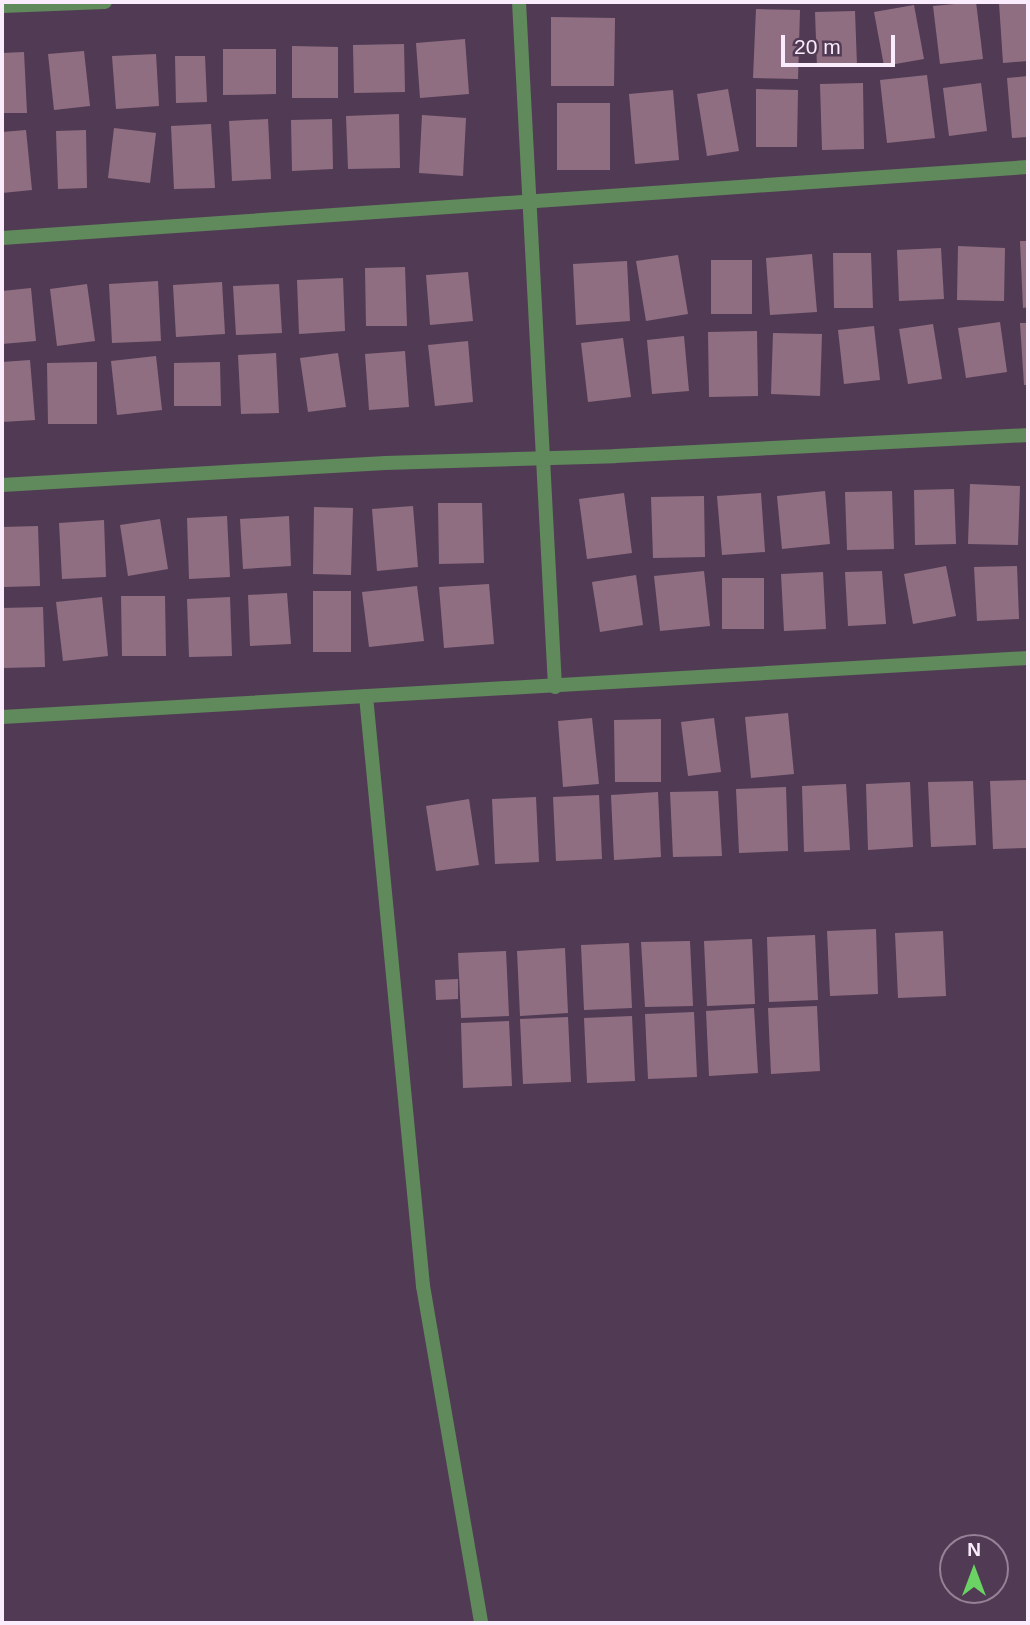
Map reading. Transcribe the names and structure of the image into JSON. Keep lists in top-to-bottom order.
{
  "scale_bar": "20 m",
  "north": "top"
}
